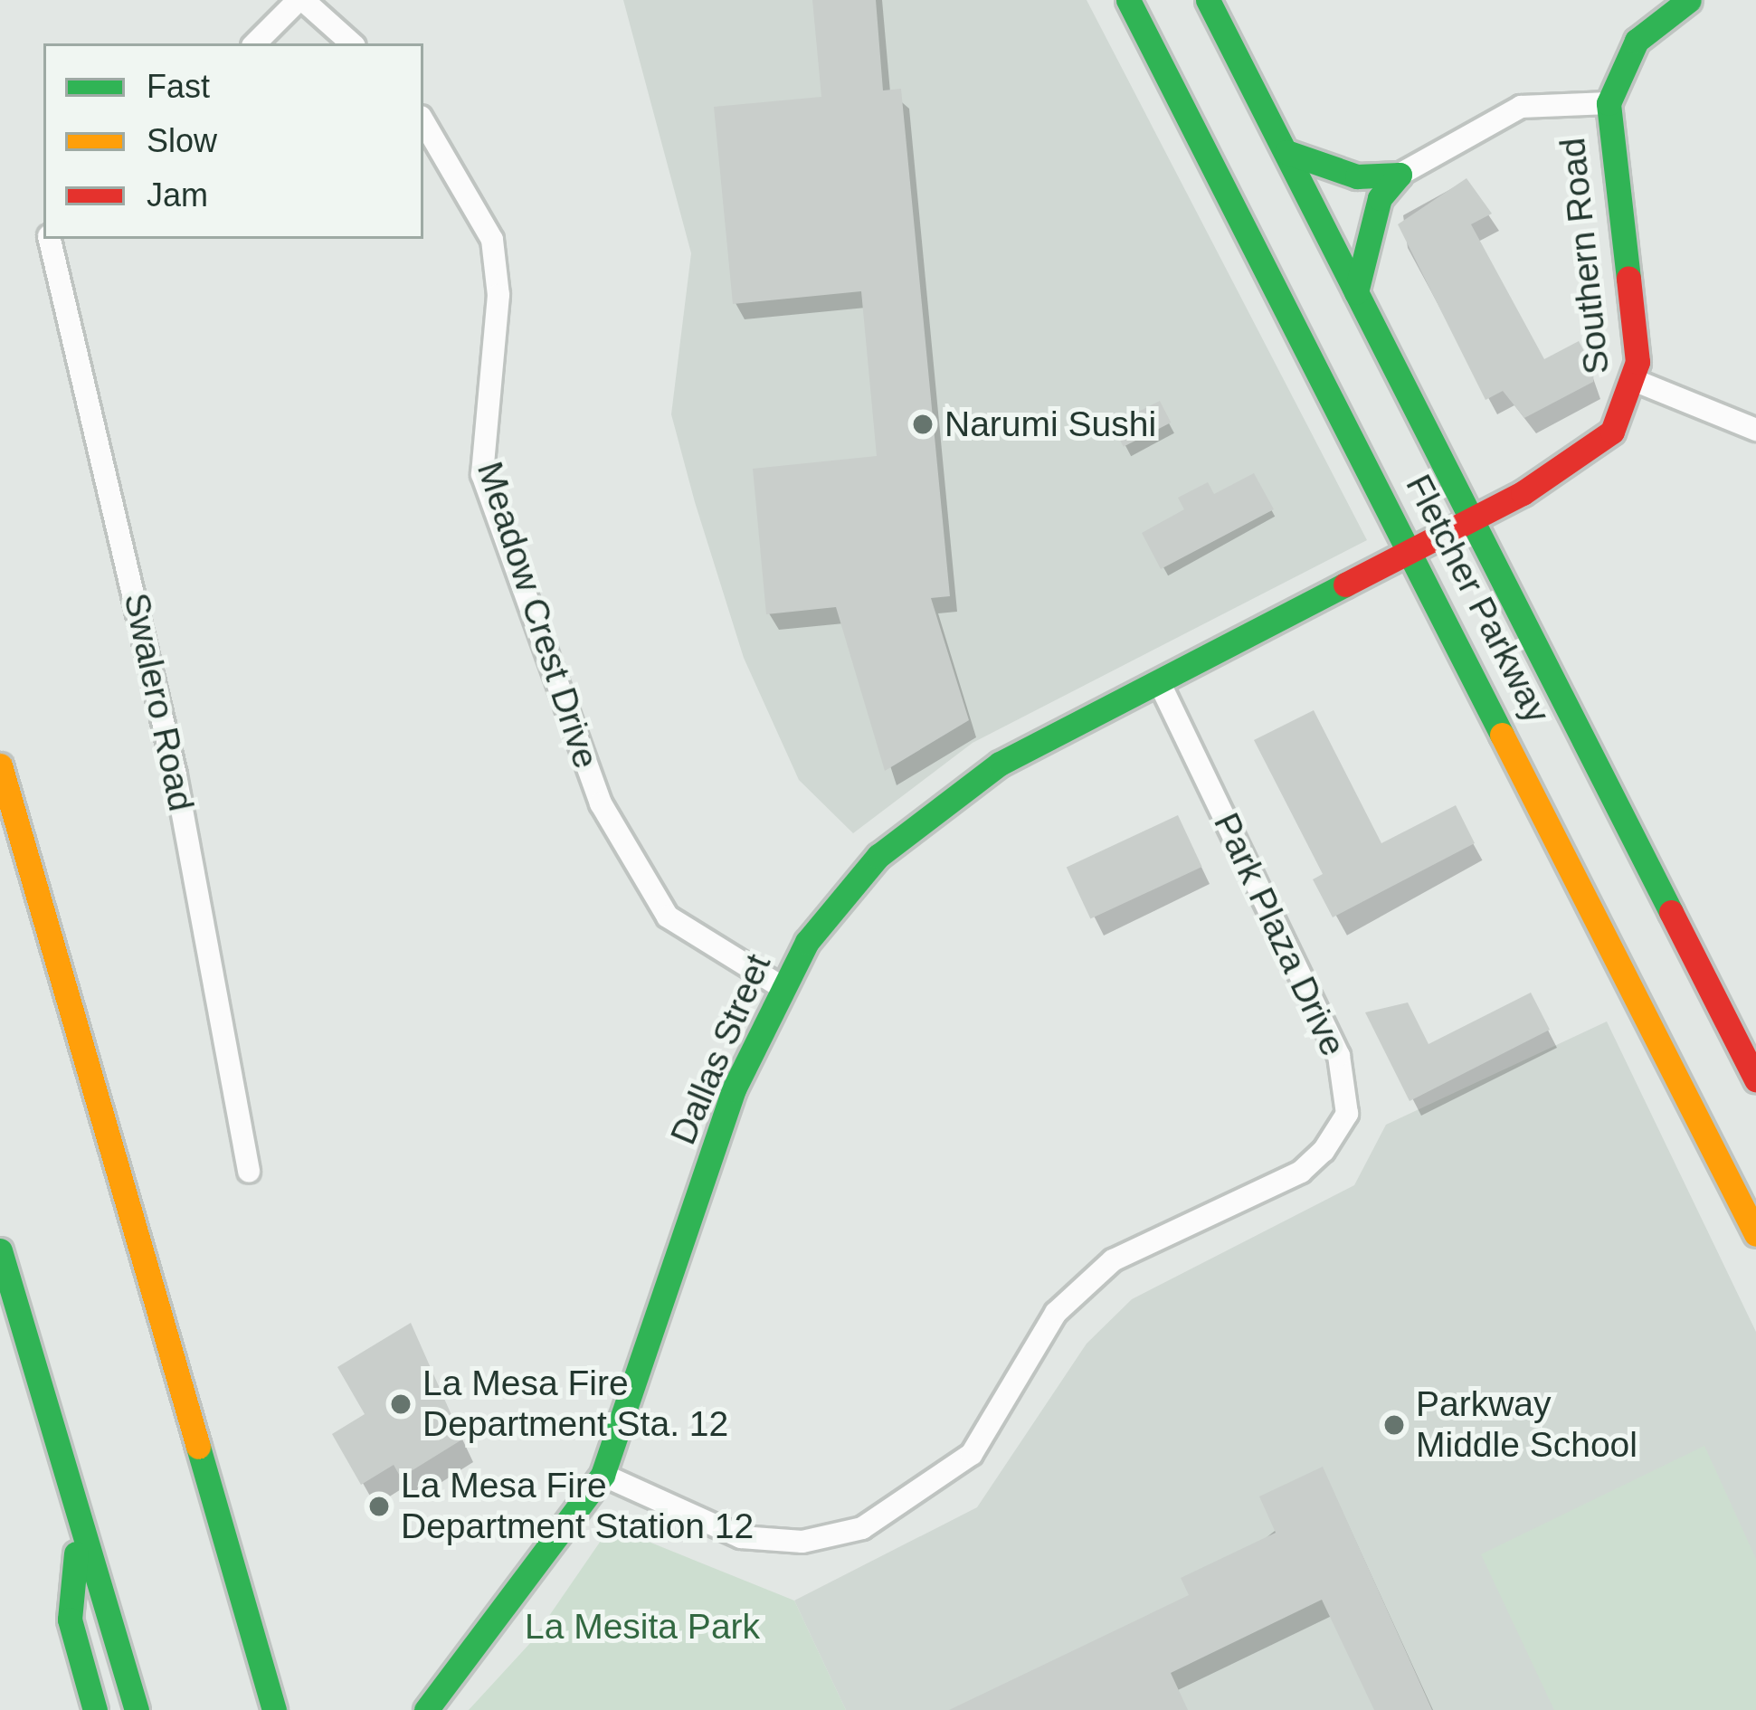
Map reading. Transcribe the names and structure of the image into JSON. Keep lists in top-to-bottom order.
{
  "streets": {
    "main road": ["Southern Road", "Fletcher Parkway", "Dallas Street"],
    "street": ["Meadow Crest Drive", "Swalero Road", "Park Plaza Drive"]
  },
  "crossings": [
    ["Southern Road", "Fletcher Parkway"],
    ["Southern Road", "Dallas Street"],
    ["Fletcher Parkway", "Dallas Street"],
    ["Meadow Crest Drive", "Dallas Street"],
    ["Park Plaza Drive", "Dallas Street"]
  ],
  "parks": ["La Mesita Park"],
  "places": [
    "Narumi Sushi",
    "La Mesa Fire Department Sta. 12",
    "Parkway Middle School",
    "La Mesa Fire Department Station 12"
  ],
  "legend": ["Fast", "Slow", "Jam"]
}
